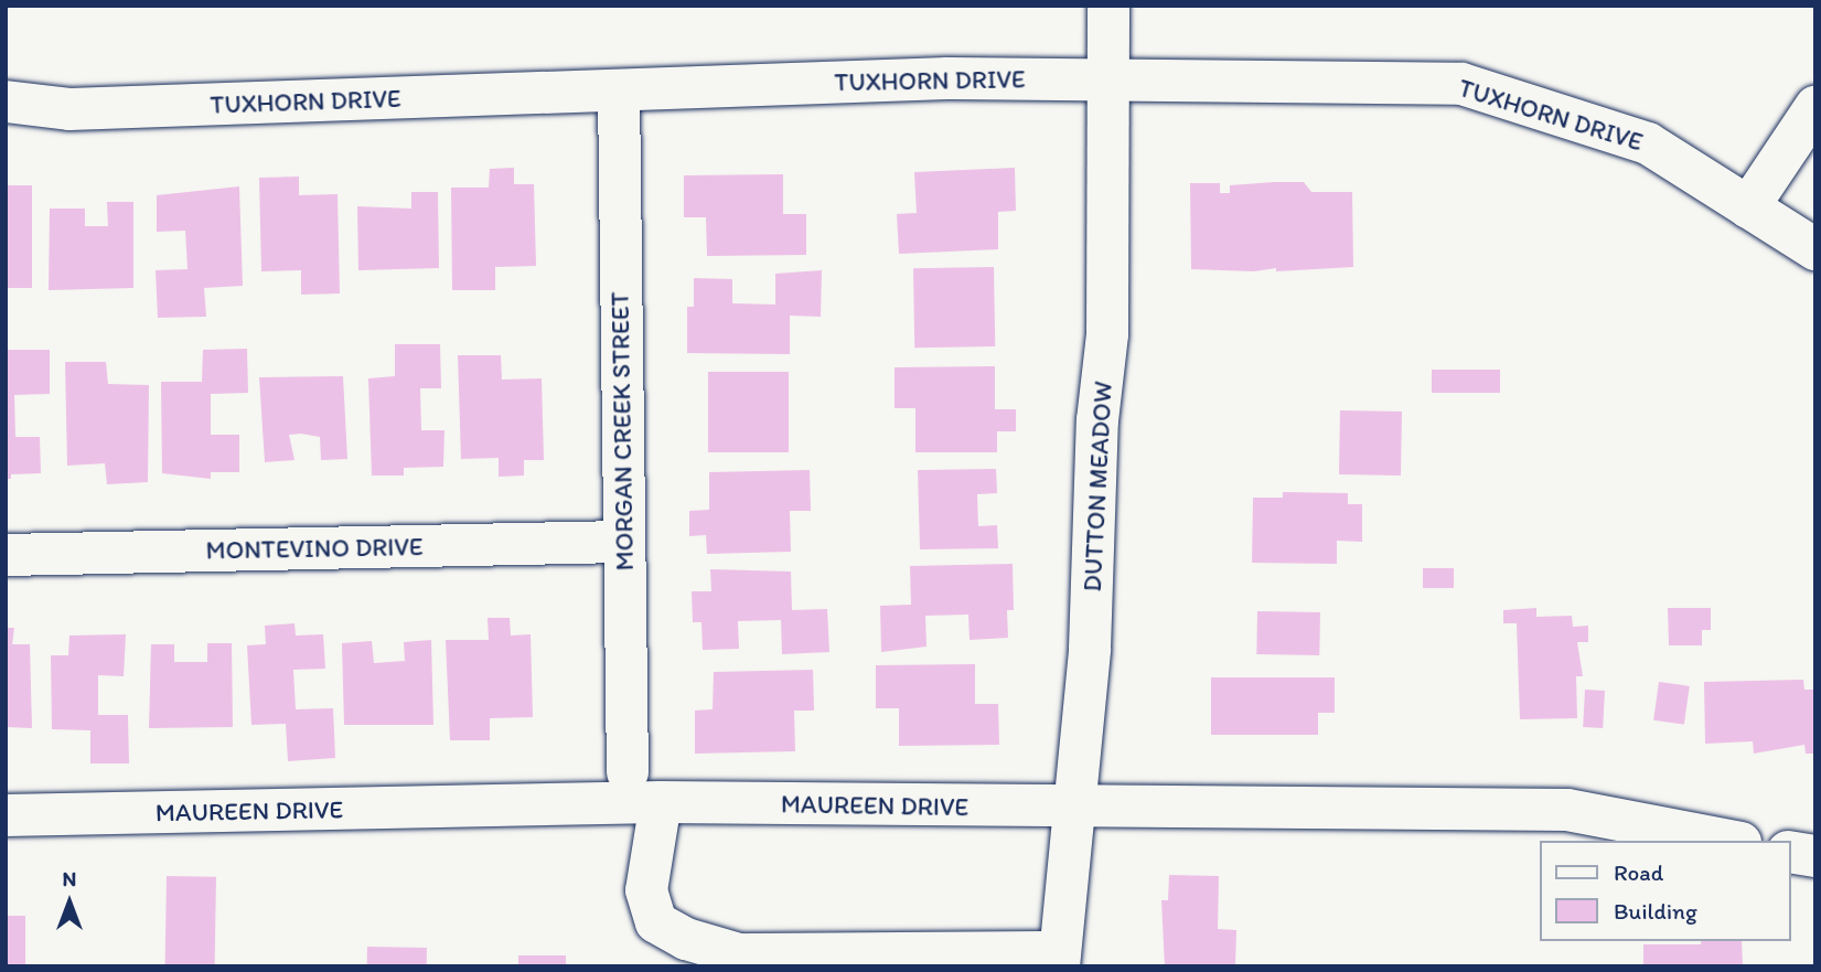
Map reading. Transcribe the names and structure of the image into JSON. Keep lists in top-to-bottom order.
{
  "streets": {
    "street": [
      "TUXHORN DRIVE",
      "MORGAN CREEK STREET",
      "DUTTON MEADOW",
      "MONTEVINO DRIVE",
      "MAUREEN DRIVE"
    ]
  },
  "crossings": [
    ["TUXHORN DRIVE", "MORGAN CREEK STREET"],
    ["TUXHORN DRIVE", "DUTTON MEADOW"],
    ["MORGAN CREEK STREET", "MONTEVINO DRIVE"],
    ["DUTTON MEADOW", "MAUREEN DRIVE"]
  ],
  "legend": ["Road", "Building"],
  "north": "top"
}
